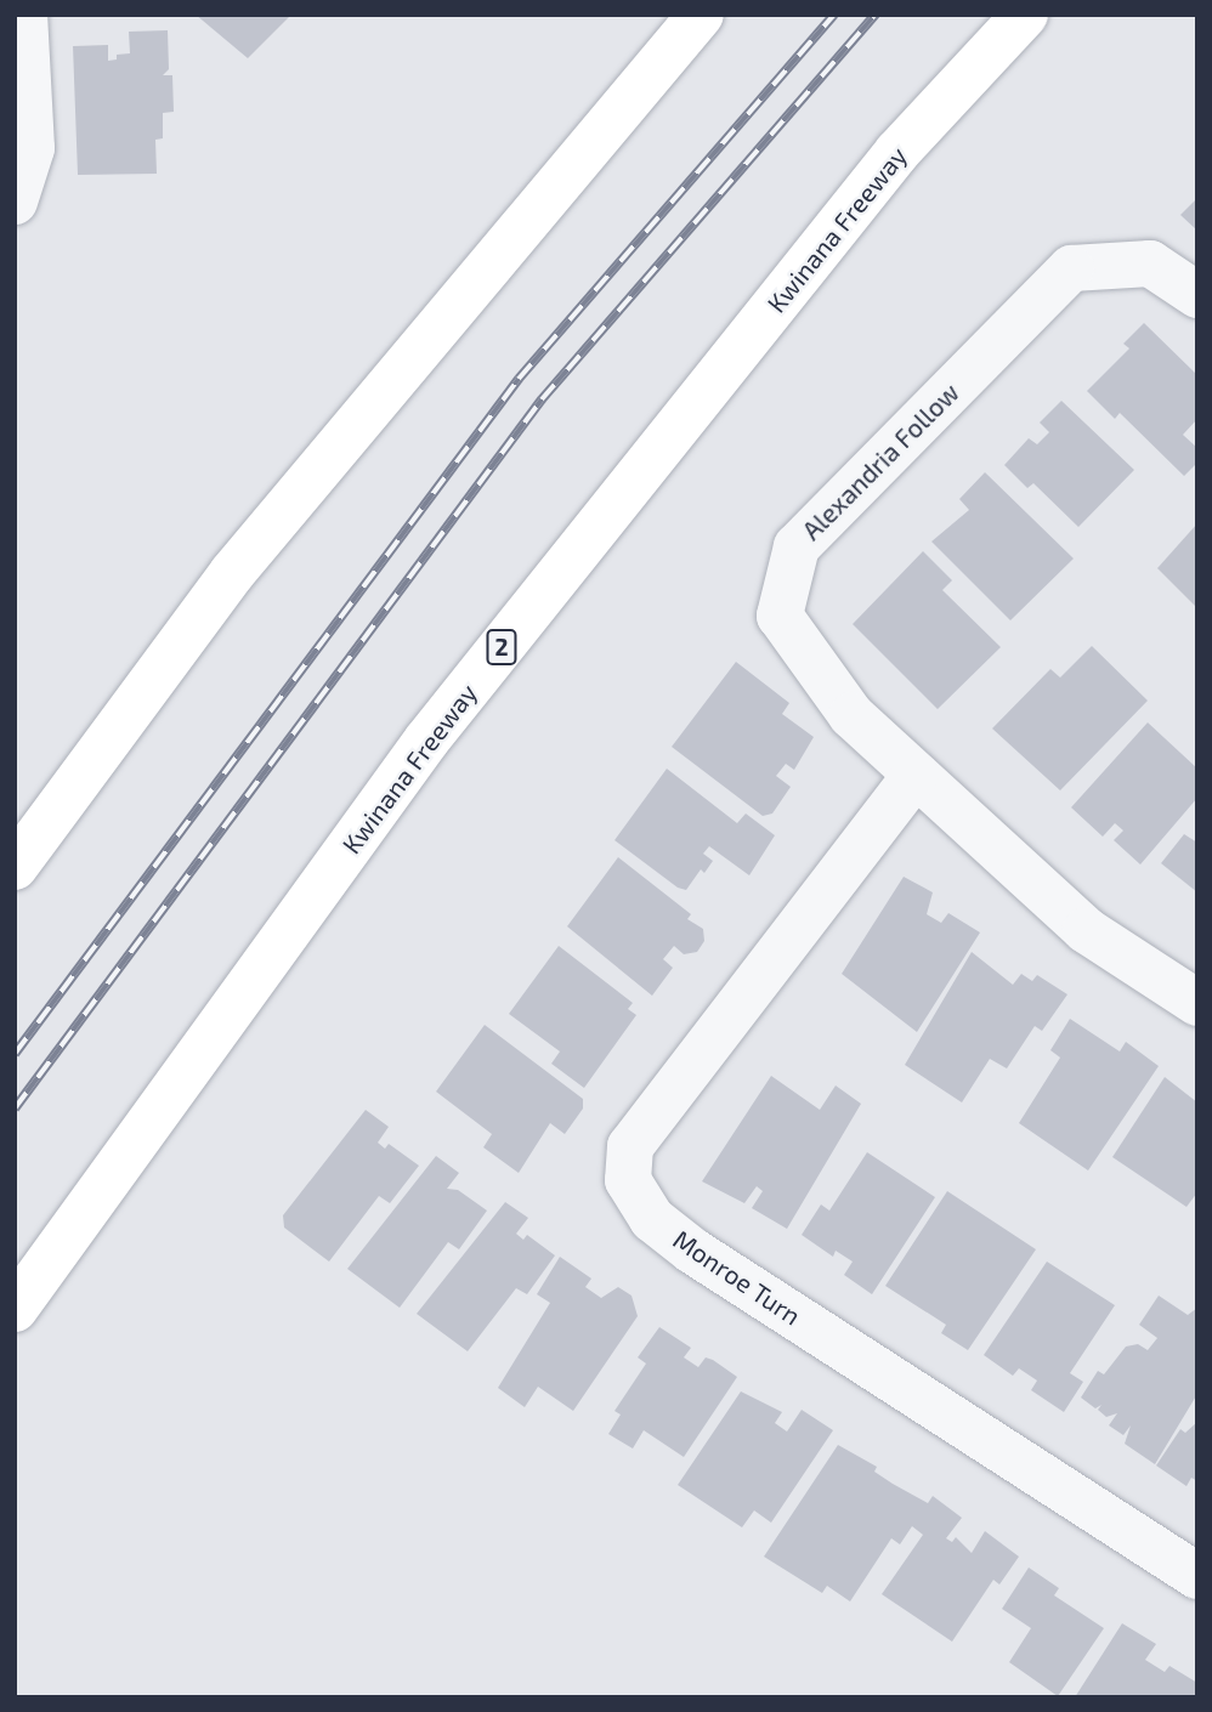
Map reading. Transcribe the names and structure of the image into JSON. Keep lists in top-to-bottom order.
{
  "streets": {
    "highway": ["Kwinana Freeway", "2"],
    "street": ["Alexandria Follow", "Monroe Turn"]
  },
  "crossings": [
    ["Alexandria Follow", "Monroe Turn"]
  ]
}
